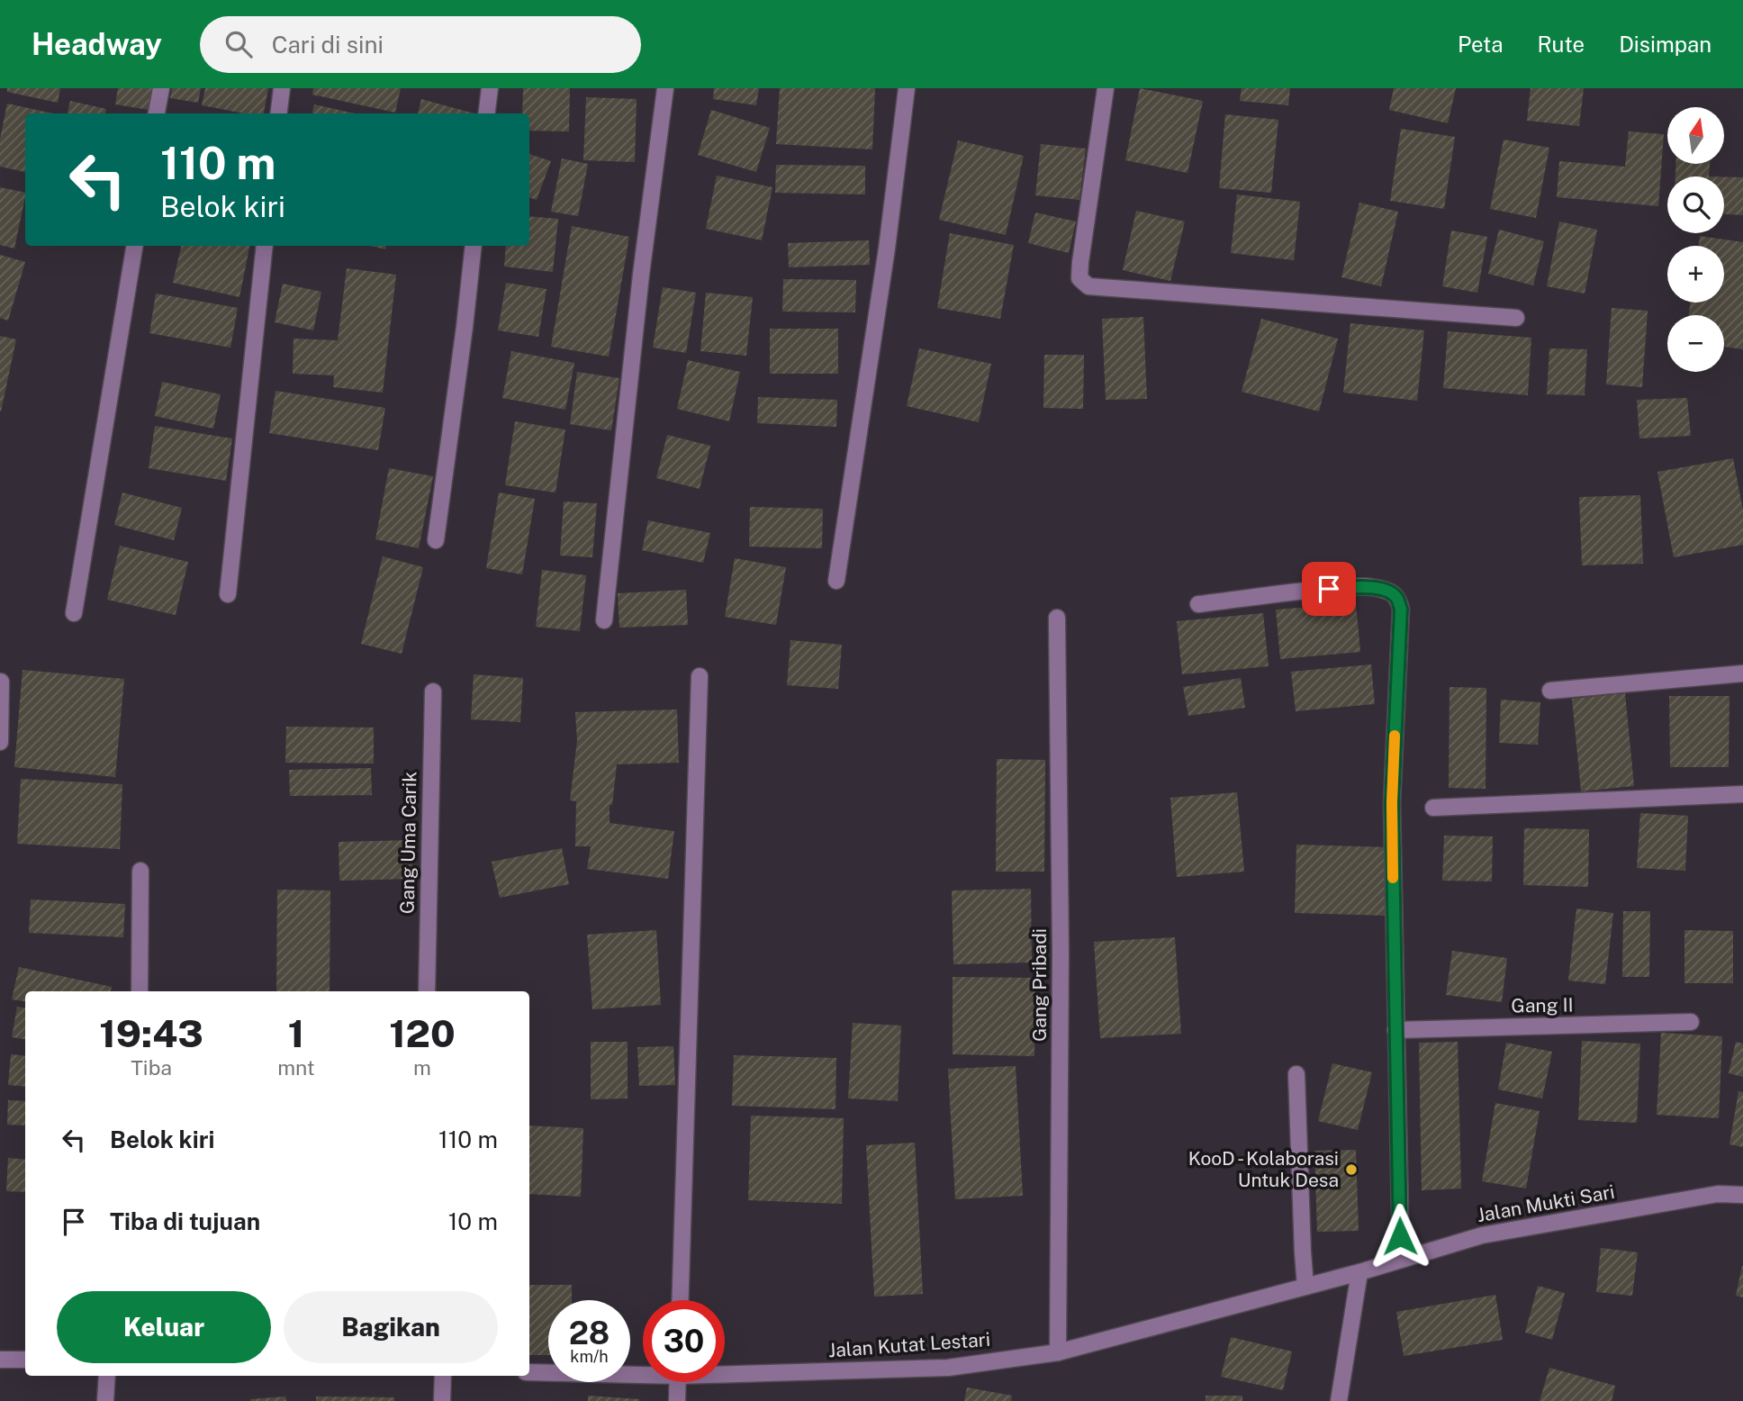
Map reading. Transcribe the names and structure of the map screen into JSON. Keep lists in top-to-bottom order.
{
  "streets": {
    "street": [
      "Gang Uma Carik",
      "Gang Pribadi",
      "Gang II",
      "Jalan Mukti Sari",
      "Jalan Kutat Lestari"
    ]
  },
  "crossings": [
    ["Gang Pribadi", "Jalan Kutat Lestari"],
    ["Jalan Mukti Sari", "Jalan Kutat Lestari"]
  ],
  "places": ["KooD - Kolaborasi Untuk Desa"],
  "north": "top",
  "page": {
    "header": "Headway",
    "search": "Cari di sini",
    "nav": ["Peta", "Rute", "Disimpan"],
    "map_buttons": ["+", "−"],
    "turn": ["110 m", "Belok kiri"],
    "eta": [
      "19:43",
      "Tiba",
      "1",
      "mnt",
      "120",
      "m"
    ],
    "list": [
      {
        "name": "Belok kiri",
        "value": "110 m"
      },
      {
        "name": "Tiba di tujuan",
        "value": "10 m"
      }
    ],
    "buttons": ["Keluar", "Bagikan"],
    "speed": "28 km/h",
    "limit": "30"
  }
}
